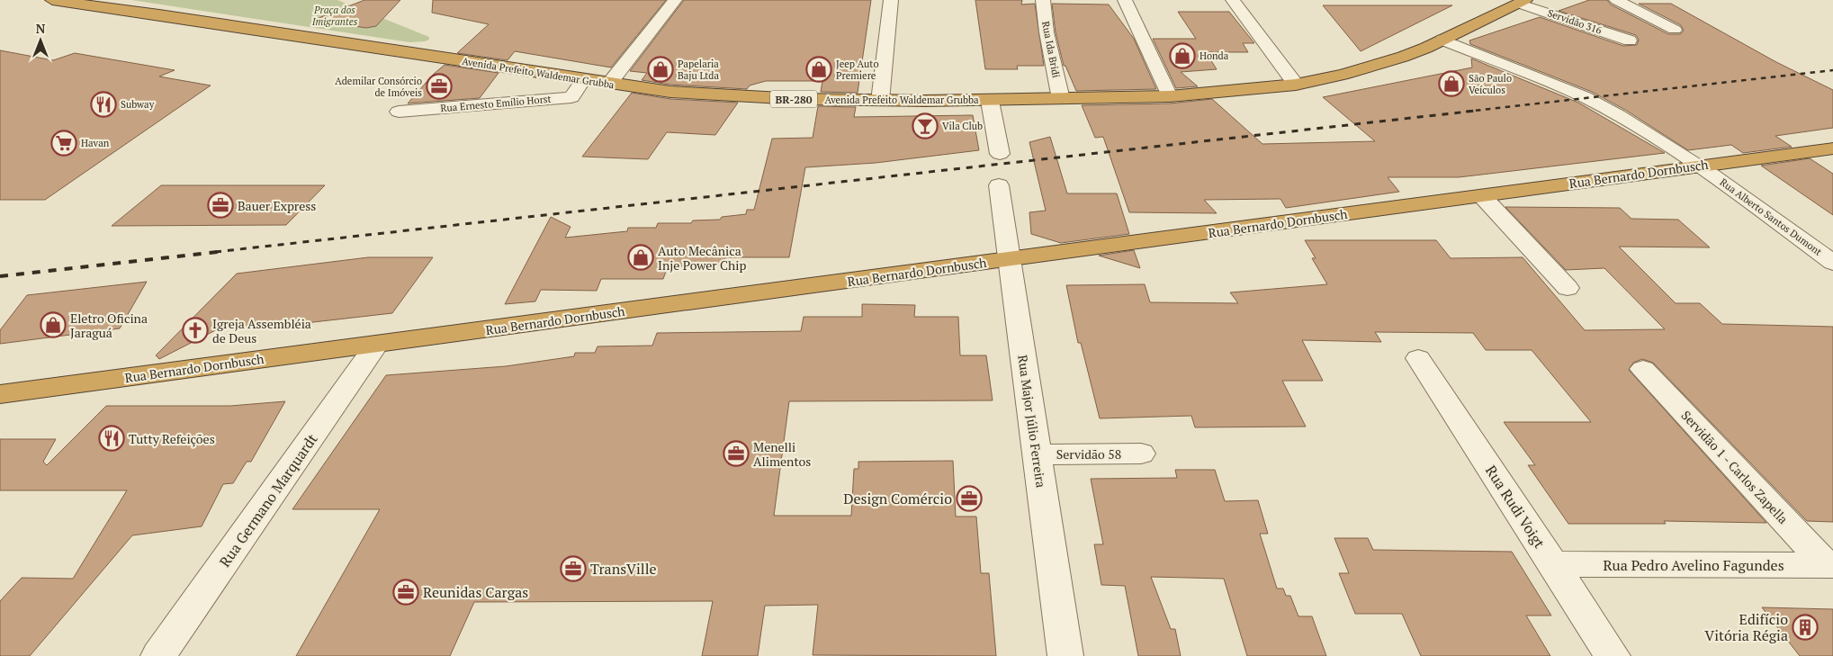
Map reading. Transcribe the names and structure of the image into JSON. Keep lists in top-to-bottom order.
{
  "streets": {
    "highway": ["Avenida Prefeito Waldemar Grubba", "BR-280", "Rua Bernardo Dornbusch"],
    "street": [
      "Servidão 316",
      "Rua Ida Bridi",
      "Rua Ernesto Emílio Horst",
      "Rua Alberto Santos Dumont",
      "Rua Major Júlio Ferreira",
      "Servidão 58",
      "Servidão 1 - Carlos Zapella",
      "Rua Germano Marquardt",
      "Rua Rudi Voigt",
      "Rua Pedro Avelino Fagundes"
    ]
  },
  "crossings": [
    ["Servidão 316", "Avenida Prefeito Waldemar Grubba"],
    ["Rua Ida Bridi", "Avenida Prefeito Waldemar Grubba"],
    ["Avenida Prefeito Waldemar Grubba", "Rua Ernesto Emílio Horst"],
    ["Avenida Prefeito Waldemar Grubba", "Rua Alberto Santos Dumont"],
    ["Rua Bernardo Dornbusch", "Rua Alberto Santos Dumont"],
    ["Rua Bernardo Dornbusch", "Rua Major Júlio Ferreira"],
    ["Rua Bernardo Dornbusch", "Rua Germano Marquardt"],
    ["Rua Major Júlio Ferreira", "Servidão 58"],
    ["Servidão 1 - Carlos Zapella", "Rua Pedro Avelino Fagundes"],
    ["Rua Rudi Voigt", "Rua Pedro Avelino Fagundes"]
  ],
  "parks": ["Praça dos Imigrantes"],
  "places": {
    "shop": [
      "Honda",
      "Papelaria Baju Ltda",
      "Jeep Auto Premiere",
      "São Paulo Veículos",
      "Auto Mecânica Inje Power Chip",
      "Eletro Oficina Jaraguá"
    ],
    "office": [
      "Ademilar Consórcio de Imóveis",
      "Bauer Express",
      "Menelli Alimentos",
      "Design Comércio",
      "TransVille",
      "Reunidas Cargas"
    ],
    "restaurant": ["Subway", "Tutty Refeições"],
    "bar": ["Vila Club"],
    "supermarket": ["Havan"],
    "church": ["Igreja Assembléia de Deus"],
    "building": ["Edifício Vitória Régia"]
  },
  "north": "top"
}
